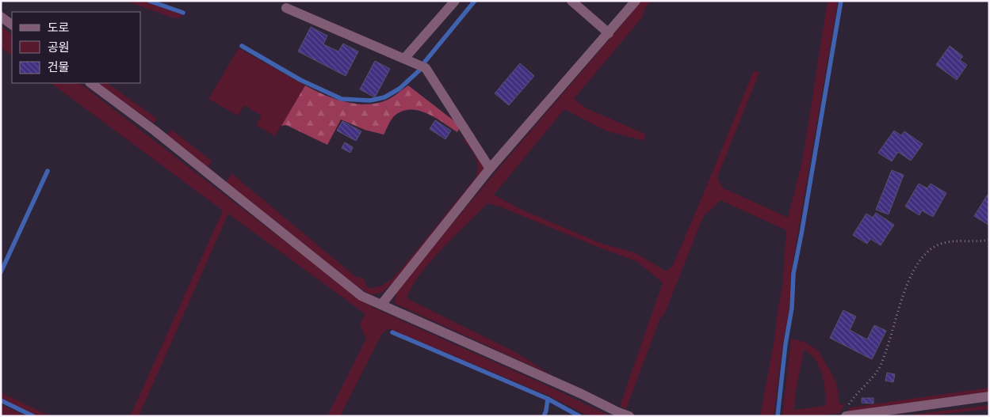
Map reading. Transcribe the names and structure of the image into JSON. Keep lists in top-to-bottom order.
{
  "legend": ["도로", "공원", "건물"]
}
